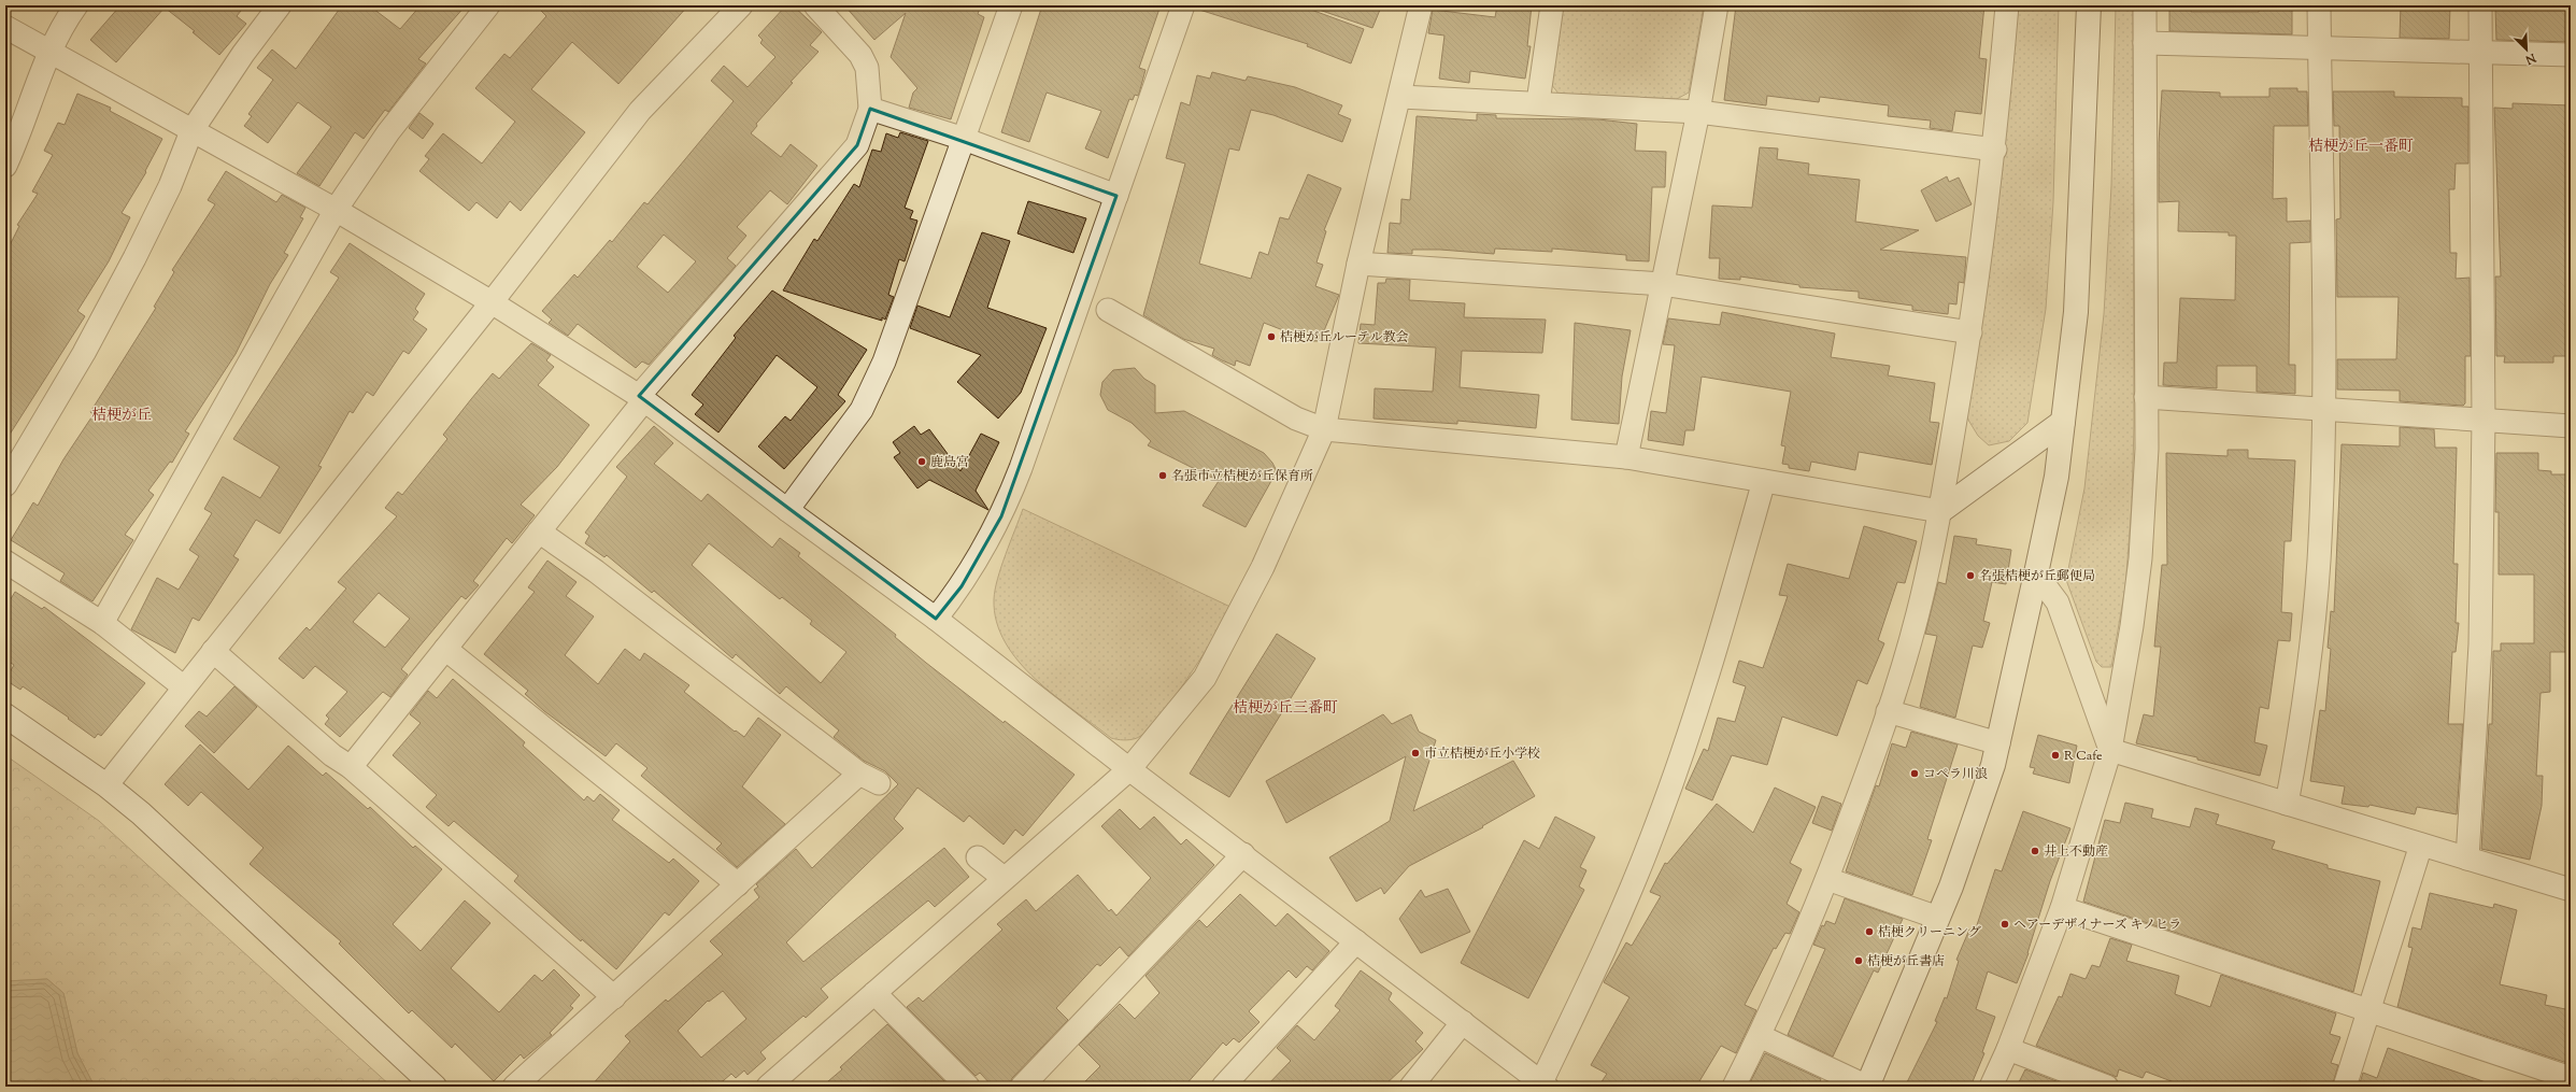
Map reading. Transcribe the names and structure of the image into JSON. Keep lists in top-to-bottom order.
{
  "districts": ["桔梗が丘一番町", "桔梗が丘", "桔梗が丘三番町"],
  "places": [
    "桔梗が丘ルーテル教会",
    "鹿島宮",
    "名張市立桔梗が丘保育所",
    "名張桔梗が丘郵便局",
    "市立桔梗が丘小学校",
    "R Cafe",
    "コペラ川浪",
    "井上不動産",
    "ヘアーデザイナーズ キノヒラ",
    "桔梗クリーニング",
    "桔梗が丘書店"
  ],
  "north": "bottom right"
}
